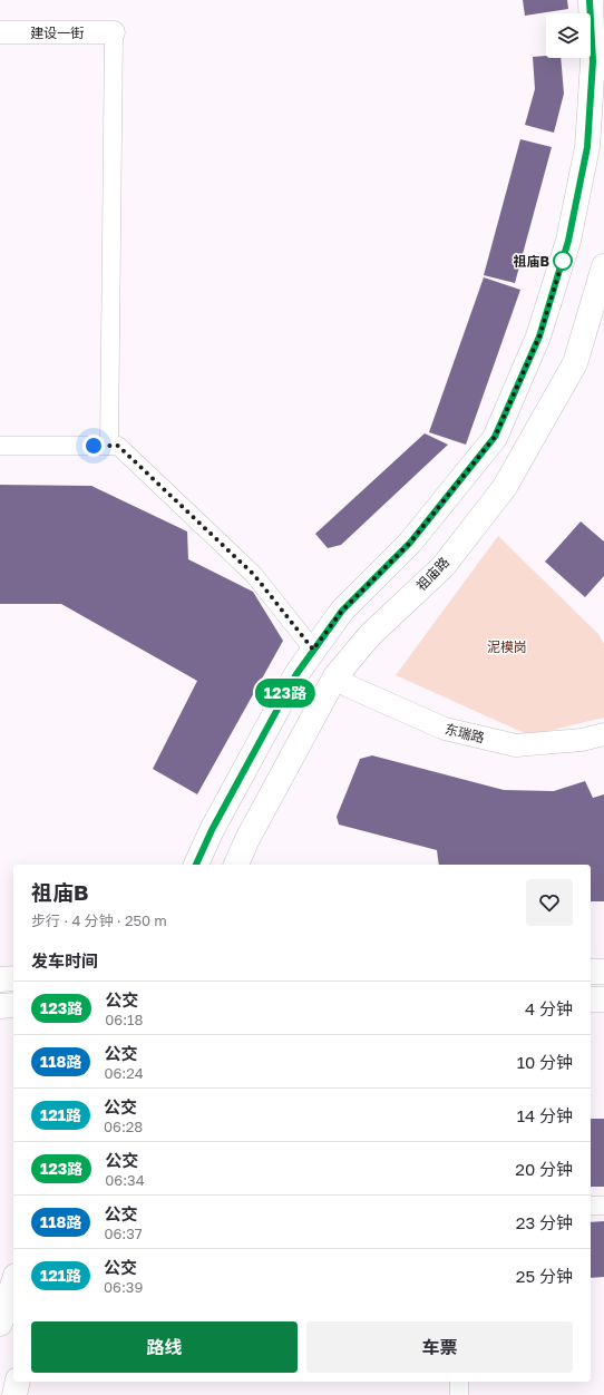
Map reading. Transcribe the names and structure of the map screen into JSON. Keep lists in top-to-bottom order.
{
  "streets": {
    "main road": ["祖庙路"],
    "street": ["建设一街", "东瑞路"]
  },
  "crossings": [
    ["祖庙路", "东瑞路"]
  ],
  "parks": ["泥模岗"],
  "places": ["祖庙B"],
  "lines": ["bus line 123路"],
  "page": {
    "on_map": "123路",
    "heading": [
      ["祖庙B", "步行 · 4 分钟 · 250 m"],
      "发车时间"
    ],
    "list": [
      {
        "mark": "123路",
        "name": "公交",
        "note": "06:18",
        "value": "4 分钟"
      },
      {
        "mark": "118路",
        "name": "公交",
        "note": "06:24",
        "value": "10 分钟"
      },
      {
        "mark": "121路",
        "name": "公交",
        "note": "06:28",
        "value": "14 分钟"
      },
      {
        "mark": "123路",
        "name": "公交",
        "note": "06:34",
        "value": "20 分钟"
      },
      {
        "mark": "118路",
        "name": "公交",
        "note": "06:37",
        "value": "23 分钟"
      },
      {
        "mark": "121路",
        "name": "公交",
        "note": "06:39",
        "value": "25 分钟"
      }
    ],
    "buttons": ["路线", "车票"]
  }
}
